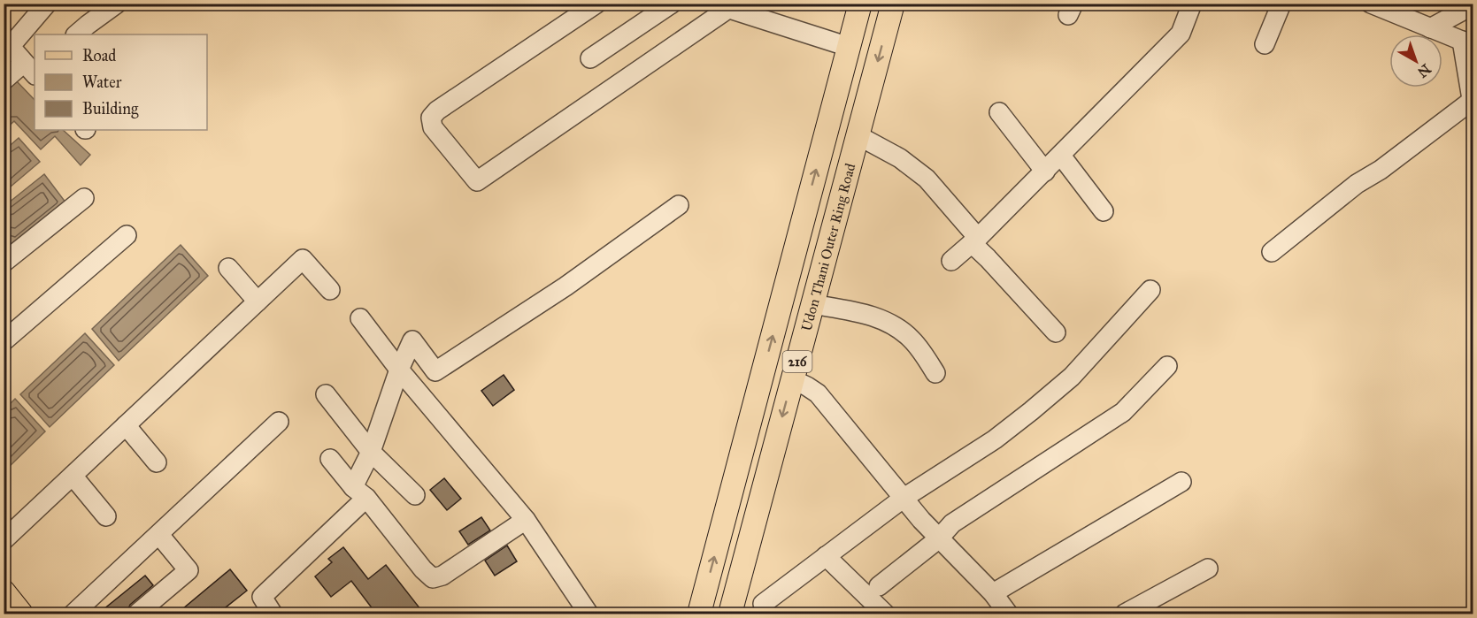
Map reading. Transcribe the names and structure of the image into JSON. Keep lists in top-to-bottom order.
{
  "streets": {
    "main road": ["Udon Thani Outer Ring Road", "216"]
  },
  "legend": ["Road", "Water", "Building"],
  "north": "bottom right"
}
